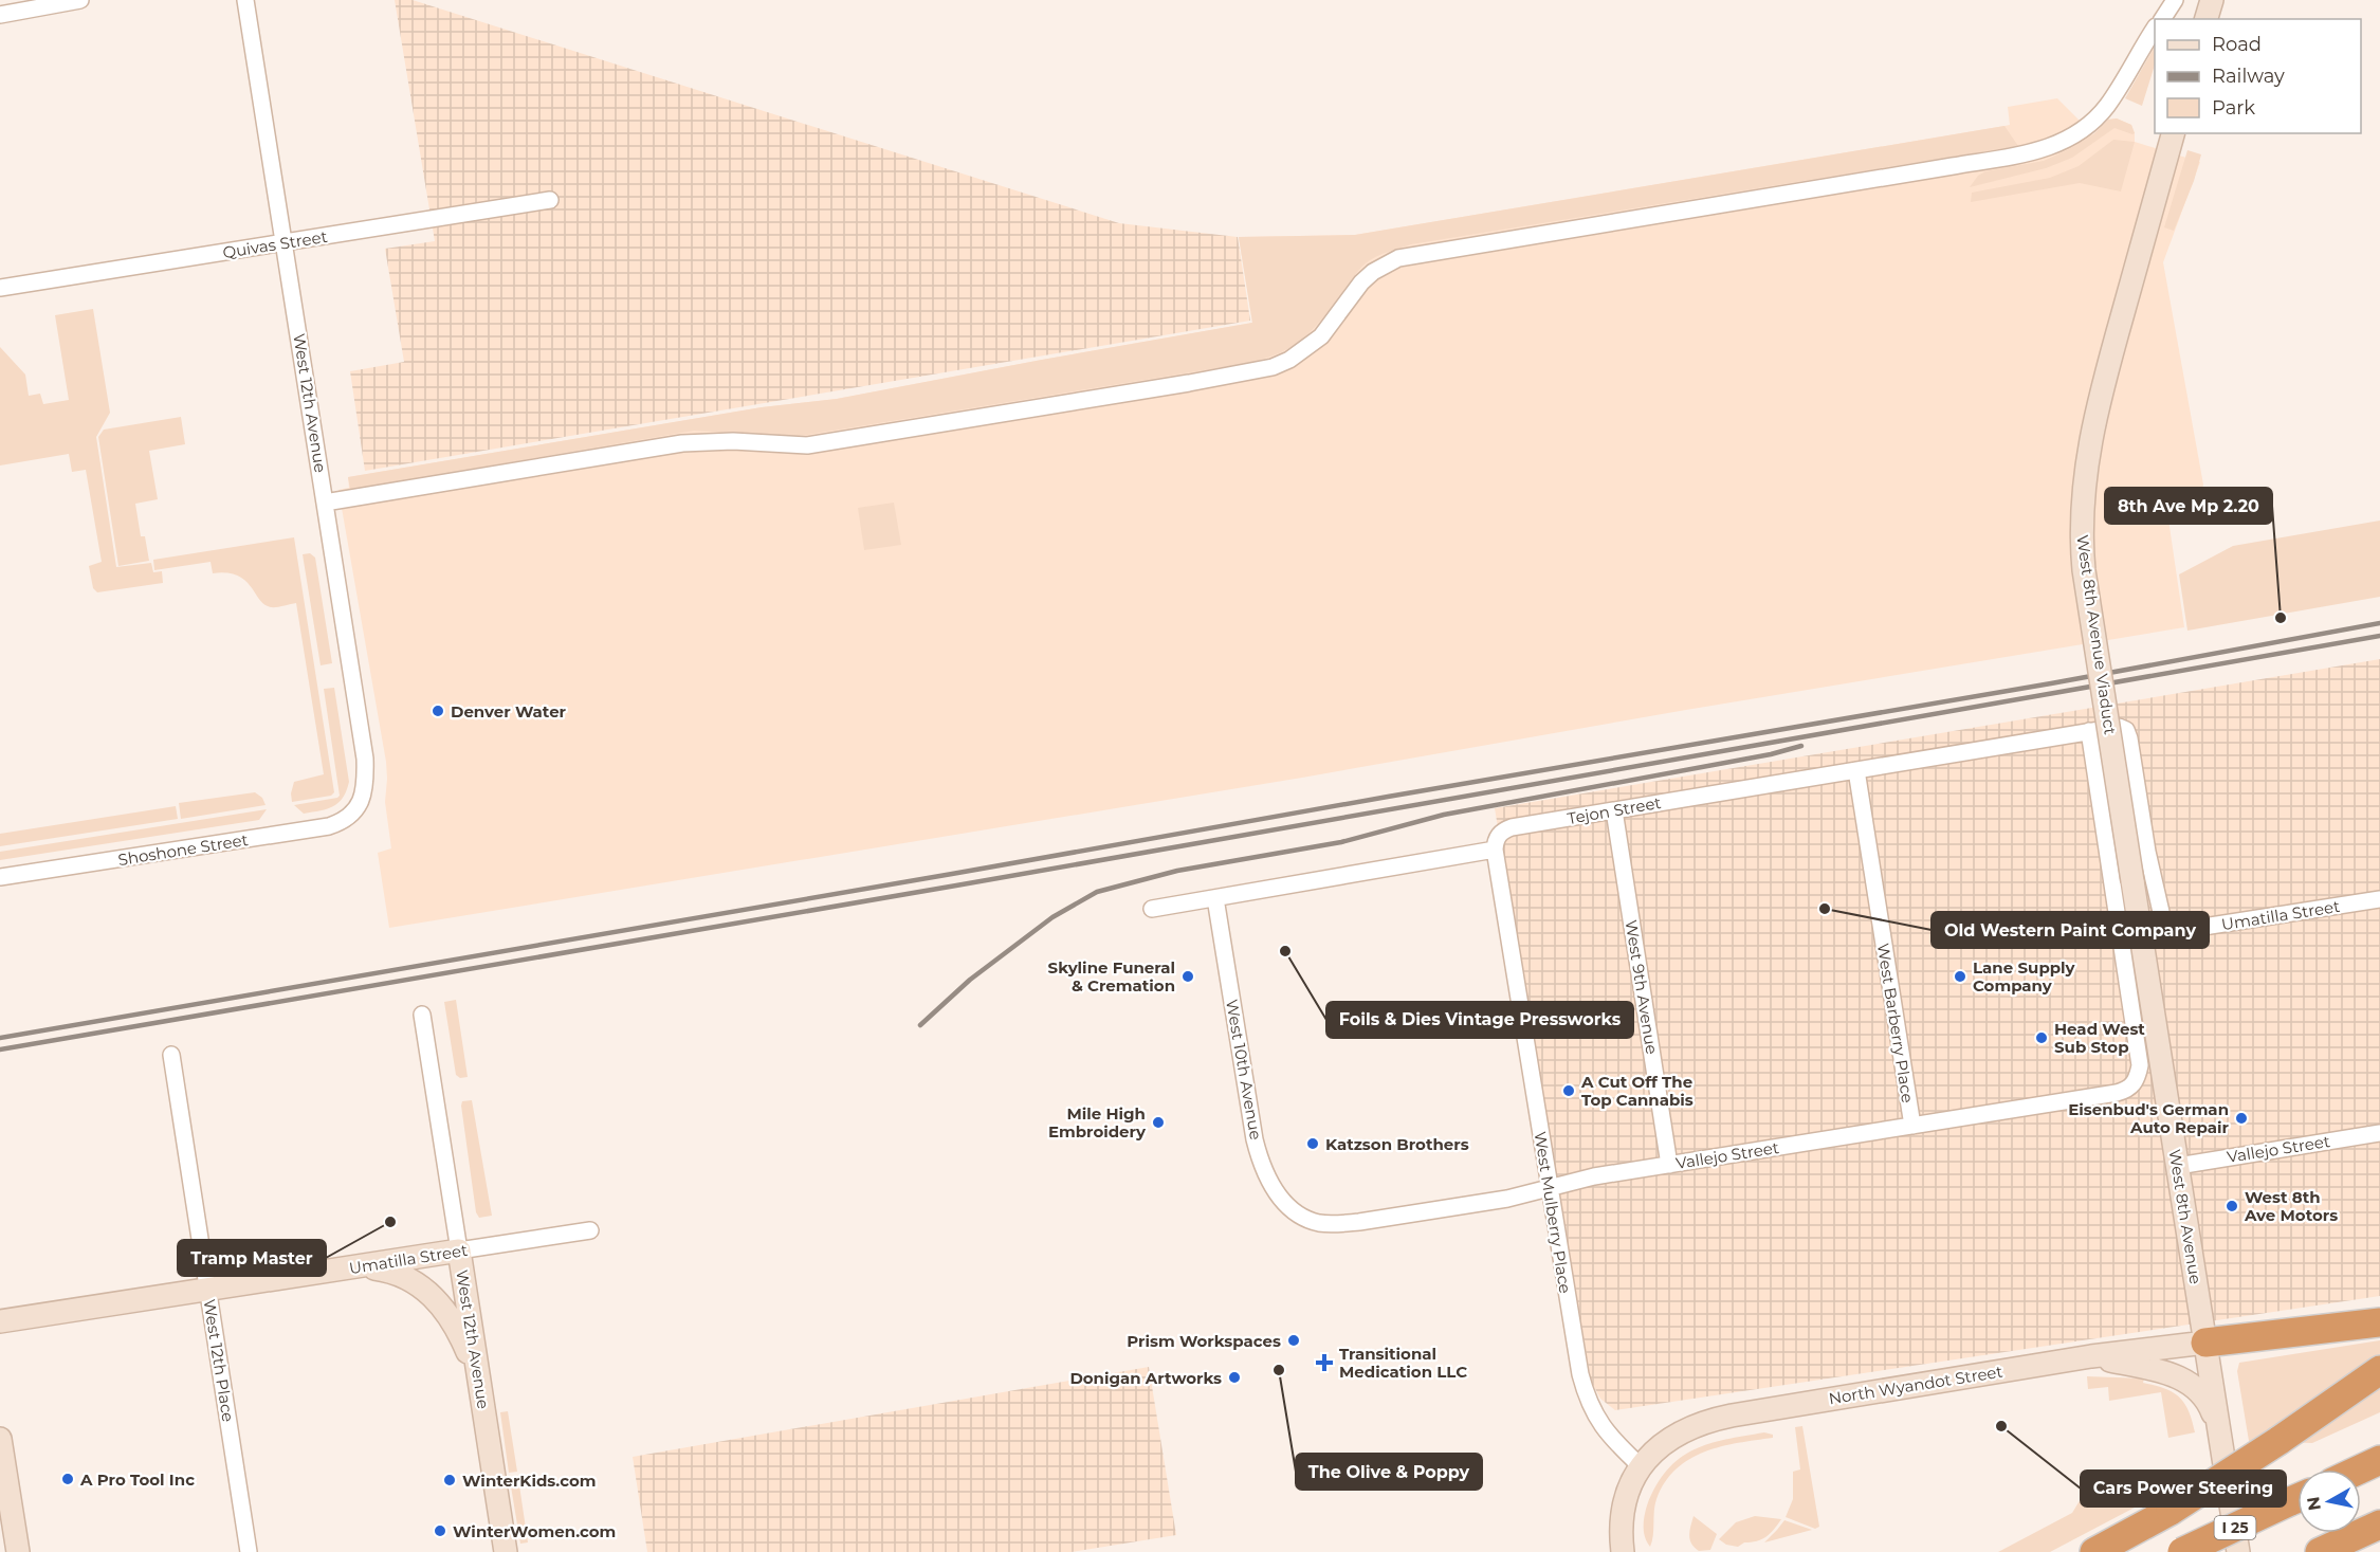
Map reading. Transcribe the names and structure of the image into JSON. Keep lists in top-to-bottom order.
{
  "streets": {
    "highway": ["I 25"],
    "main road": [
      "West 12th Avenue",
      "West 8th Avenue Viaduct",
      "Umatilla Street",
      "West 8th Avenue",
      "North Wyandot Street"
    ],
    "street": [
      "Quivas Street",
      "Tejon Street",
      "Shoshone Street",
      "West 9th Avenue",
      "West Barberry Place",
      "West 10th Avenue",
      "Vallejo Street",
      "West Mulberry Place",
      "West 12th Place"
    ]
  },
  "crossings": [
    ["Quivas Street", "West 12th Avenue"],
    ["West 12th Avenue", "Shoshone Street"],
    ["West 12th Avenue", "Umatilla Street"],
    ["West 8th Avenue Viaduct", "West 8th Avenue"],
    ["Tejon Street", "Umatilla Street"],
    ["Tejon Street", "West 9th Avenue"],
    ["Tejon Street", "West Barberry Place"],
    ["Tejon Street", "Vallejo Street"],
    ["Tejon Street", "West Mulberry Place"],
    ["Umatilla Street", "West 12th Place"],
    ["West 9th Avenue", "Vallejo Street"],
    ["West Barberry Place", "Vallejo Street"],
    ["West 10th Avenue", "Vallejo Street"],
    ["Vallejo Street", "West Mulberry Place"],
    ["Vallejo Street", "West 8th Avenue"],
    ["West Mulberry Place", "North Wyandot Street"],
    ["West 8th Avenue", "North Wyandot Street"]
  ],
  "places": {
    "other": [
      "8th Ave Mp 2.20",
      "Denver Water",
      "Old Western Paint Company",
      "Foils & Dies Vintage Pressworks",
      "Skyline Funeral & Cremation",
      "Lane Supply Company",
      "Head West Sub Stop",
      "A Cut Off The Top Cannabis",
      "Eisenbud's German Auto Repair",
      "Mile High Embroidery",
      "Katzson Brothers",
      "West 8th Ave Motors",
      "Tramp Master",
      "Prism Workspaces",
      "The Olive & Poppy",
      "Donigan Artworks",
      "Cars Power Steering",
      "A Pro Tool Inc",
      "WinterKids.com",
      "WinterWomen.com"
    ],
    "health": ["Transitional Medication LLC"]
  },
  "legend": ["Road", "Railway", "Park"],
  "north": "left"
}
